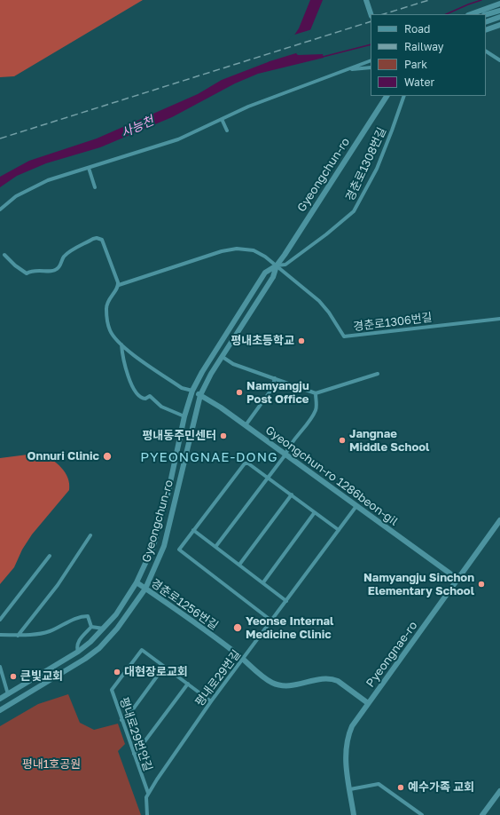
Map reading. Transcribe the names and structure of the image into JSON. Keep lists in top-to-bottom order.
{
  "streets": {
    "street": [
      "경춘로1308번길",
      "Gyeongchun-ro",
      "경춘로1306번길",
      "Gyeongchun-ro 1286beon-gil",
      "경춘로1256번길",
      "Pyeongnae-ro",
      "평내로29번길",
      "평내로29번안길"
    ]
  },
  "crossings": [
    ["경춘로1308번길", "Gyeongchun-ro"],
    ["경춘로1308번길", "경춘로1306번길"],
    ["Gyeongchun-ro", "경춘로1306번길"],
    ["Gyeongchun-ro", "Gyeongchun-ro 1286beon-gil"],
    ["Gyeongchun-ro", "경춘로1256번길"],
    ["Gyeongchun-ro 1286beon-gil", "Pyeongnae-ro"],
    ["Gyeongchun-ro 1286beon-gil", "평내로29번길"],
    ["경춘로1256번길", "Pyeongnae-ro"],
    ["경춘로1256번길", "평내로29번길"],
    ["평내로29번길", "평내로29번안길"]
  ],
  "districts": ["PYEONGNAE-DONG"],
  "water": ["사능천"],
  "parks": ["평내1호공원"],
  "places": [
    "평내초등학교",
    "Namyangju Post Office",
    "평내동주민센터",
    "Jangnae Middle School",
    "Onnuri Clinic",
    "Namyangju Sinchon Elementary School",
    "Yeonse Internal Medicine Clinic",
    "대현장로교회",
    "큰빛교회",
    "예수가족 교회"
  ],
  "legend": [
    "Road",
    "Railway",
    "Park",
    "Water"
  ]
}
